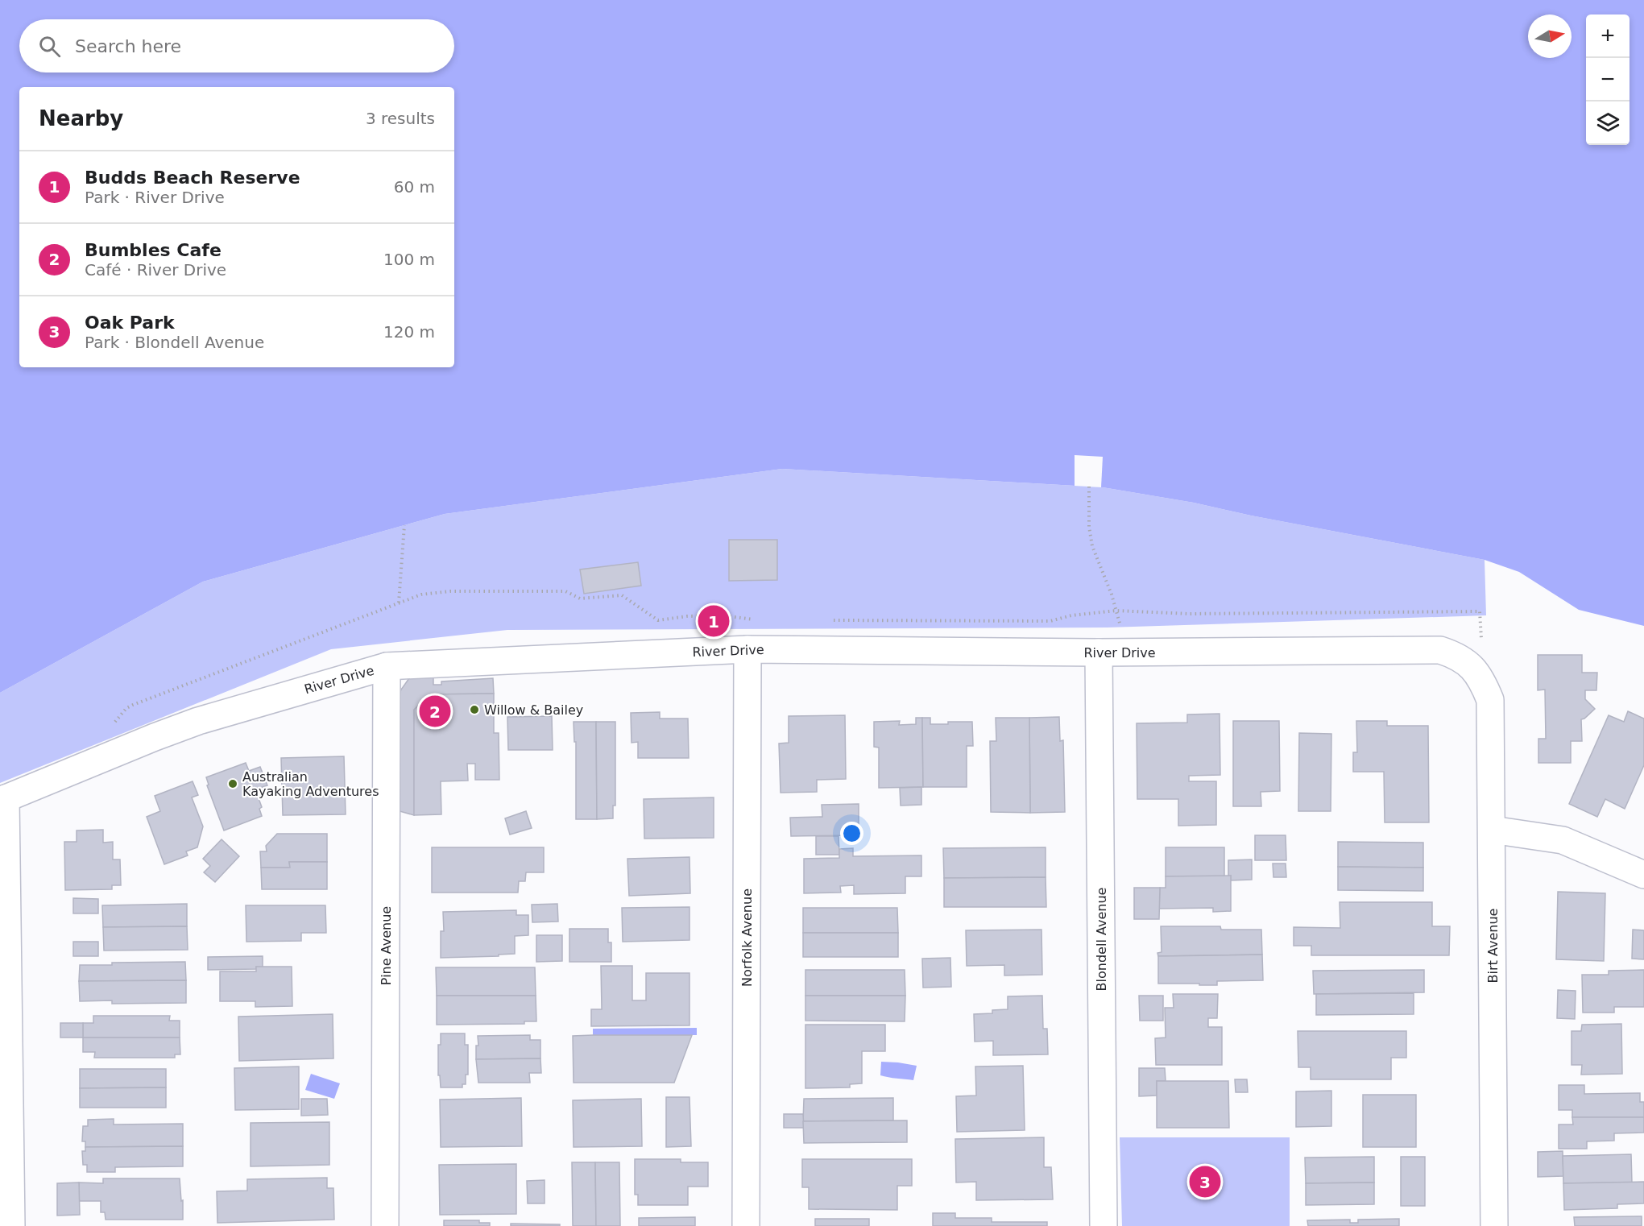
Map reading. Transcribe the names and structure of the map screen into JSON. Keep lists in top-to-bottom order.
{
  "streets": {
    "street": [
      "River Drive",
      "Norfolk Avenue",
      "Blondell Avenue",
      "Pine Avenue",
      "Birt Avenue"
    ]
  },
  "crossings": [
    ["River Drive", "Norfolk Avenue"],
    ["River Drive", "Blondell Avenue"],
    ["River Drive", "Pine Avenue"],
    ["River Drive", "Birt Avenue"]
  ],
  "places": ["Willow & Bailey", "Australian Kayaking Adventures"],
  "north": "right",
  "page": {
    "map_buttons": ["+", "−"],
    "search": "Search here",
    "heading": ["Nearby", "3 results"],
    "list": [
      {
        "mark": "1",
        "name": "Budds Beach Reserve",
        "note": "Park · River Drive",
        "value": "60 m"
      },
      {
        "mark": "2",
        "name": "Bumbles Cafe",
        "note": "Café · River Drive",
        "value": "100 m"
      },
      {
        "mark": "3",
        "name": "Oak Park",
        "note": "Park · Blondell Avenue",
        "value": "120 m"
      }
    ],
    "pins": ["1", "2", "3"]
  }
}
